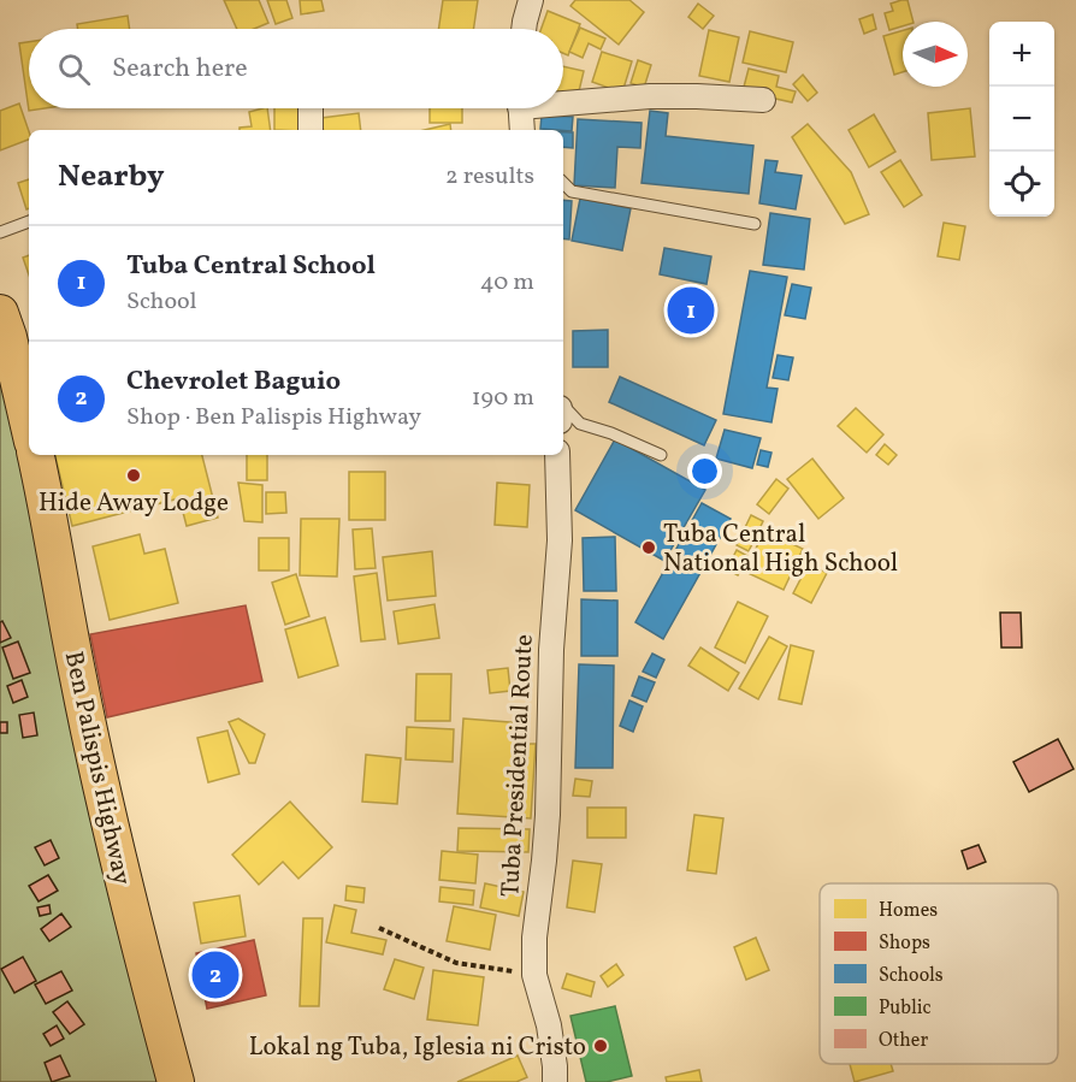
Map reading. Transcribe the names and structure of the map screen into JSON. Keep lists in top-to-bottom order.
{
  "streets": {
    "main road": ["Ben Palispis Highway"],
    "street": ["Tuba Presidential Route"]
  },
  "places": ["Hide Away Lodge", "Tuba Central National High School", "Lokal ng Tuba, Iglesia ni Cristo"],
  "legend": [
    "Homes",
    "Shops",
    "Schools",
    "Public",
    "Other"
  ],
  "north": "right",
  "page": {
    "map_buttons": ["+", "−"],
    "search": "Search here",
    "heading": ["Nearby", "2 results"],
    "list": [
      {
        "mark": "1",
        "name": "Tuba Central School",
        "note": "School",
        "value": "40 m"
      },
      {
        "mark": "2",
        "name": "Chevrolet Baguio",
        "note": "Shop · Ben Palispis Highway",
        "value": "190 m"
      }
    ],
    "pins": ["1", "2"]
  }
}
